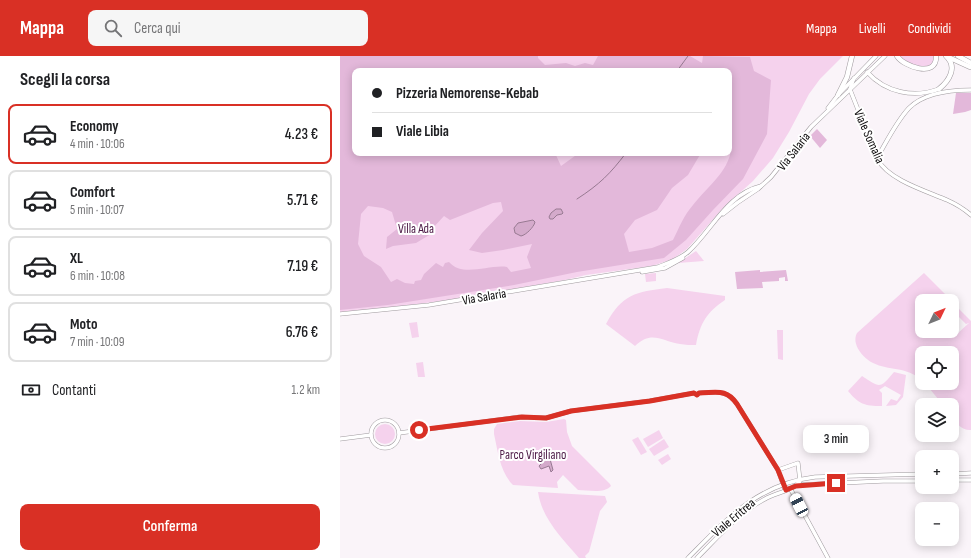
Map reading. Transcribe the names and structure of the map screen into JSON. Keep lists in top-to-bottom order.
{
  "streets": {
    "street": ["Viale Somalia", "Via Salaria", "Viale Eritrea"]
  },
  "crossings": [
    ["Viale Somalia", "Via Salaria"]
  ],
  "parks": ["Villa Ada", "Parco Virgiliano"],
  "north": "top right",
  "page": {
    "header": "Mappa",
    "search": "Cerca qui",
    "nav": ["Mappa", "Livelli", "Condividi"],
    "heading": "Scegli la corsa",
    "banner": ["Pizzeria Nemorense-Kebab", "Viale Libia"],
    "list": [
      {
        "name": "Economy",
        "note": "4 min · 10:06",
        "value": "4.23 €"
      },
      {
        "name": "Comfort",
        "note": "5 min · 10:07",
        "value": "5.71 €"
      },
      {
        "name": "XL",
        "note": "6 min · 10:08",
        "value": "7.19 €"
      },
      {
        "name": "Moto",
        "note": "7 min · 10:09",
        "value": "6.76 €"
      }
    ],
    "map_buttons": ["+", "−"],
    "pay": ["Contanti", "1.2 km"],
    "bubble": "3 min",
    "buttons": "Conferma"
  }
}
